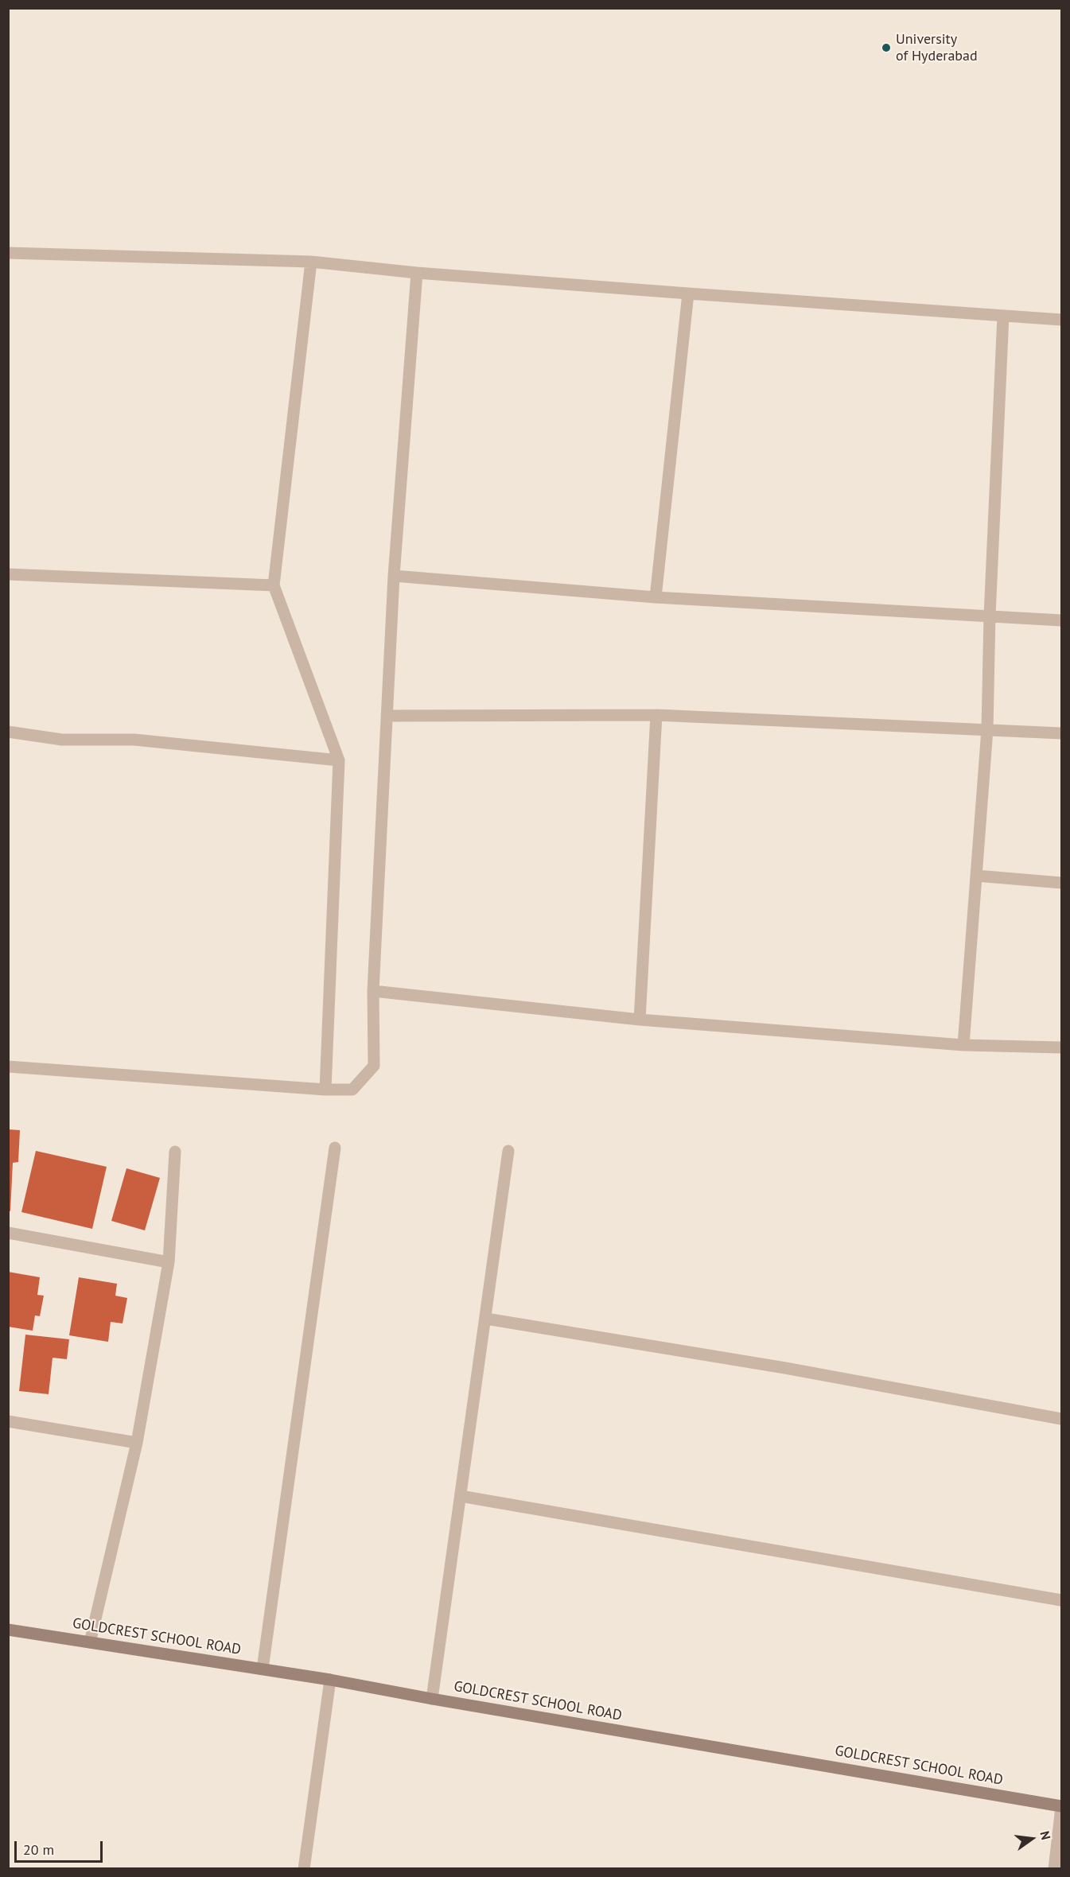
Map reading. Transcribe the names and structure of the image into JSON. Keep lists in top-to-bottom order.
{
  "streets": {
    "street": ["GOLDCREST SCHOOL ROAD"]
  },
  "places": ["University of Hyderabad"],
  "scale_bar": "20 m",
  "north": "right"
}
